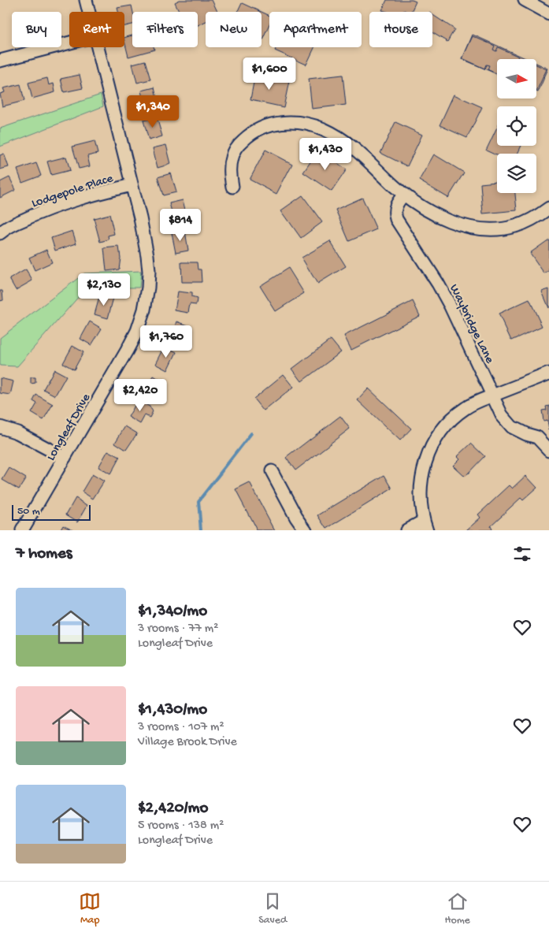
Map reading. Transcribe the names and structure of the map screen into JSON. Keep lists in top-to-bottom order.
{
  "streets": {
    "street": ["Lodgepole Place", "Waybridge Lane", "Longleaf Drive"]
  },
  "crossings": [
    ["Lodgepole Place", "Longleaf Drive"]
  ],
  "scale_bar": "50 m",
  "north": "right",
  "page": {
    "chip": [
      "Buy",
      "Rent",
      "Filters",
      "New",
      "Apartment",
      "House"
    ],
    "price": [
      "$1,600",
      "$1,340",
      "$1,430",
      "$814",
      "$2,130",
      "$1,760",
      "$2,420"
    ],
    "scale": "50 m",
    "heading": "7 homes",
    "list": [
      {
        "name": "$1,340/mo",
        "note": "3 rooms · 77 m² · Longleaf Drive"
      },
      {
        "name": "$1,430/mo",
        "note": "3 rooms · 107 m² · Village Brook Drive"
      },
      {
        "name": "$2,420/mo",
        "note": "5 rooms · 138 m² · Longleaf Drive"
      }
    ],
    "tabs": ["Map", "Saved", "Home"]
  }
}
